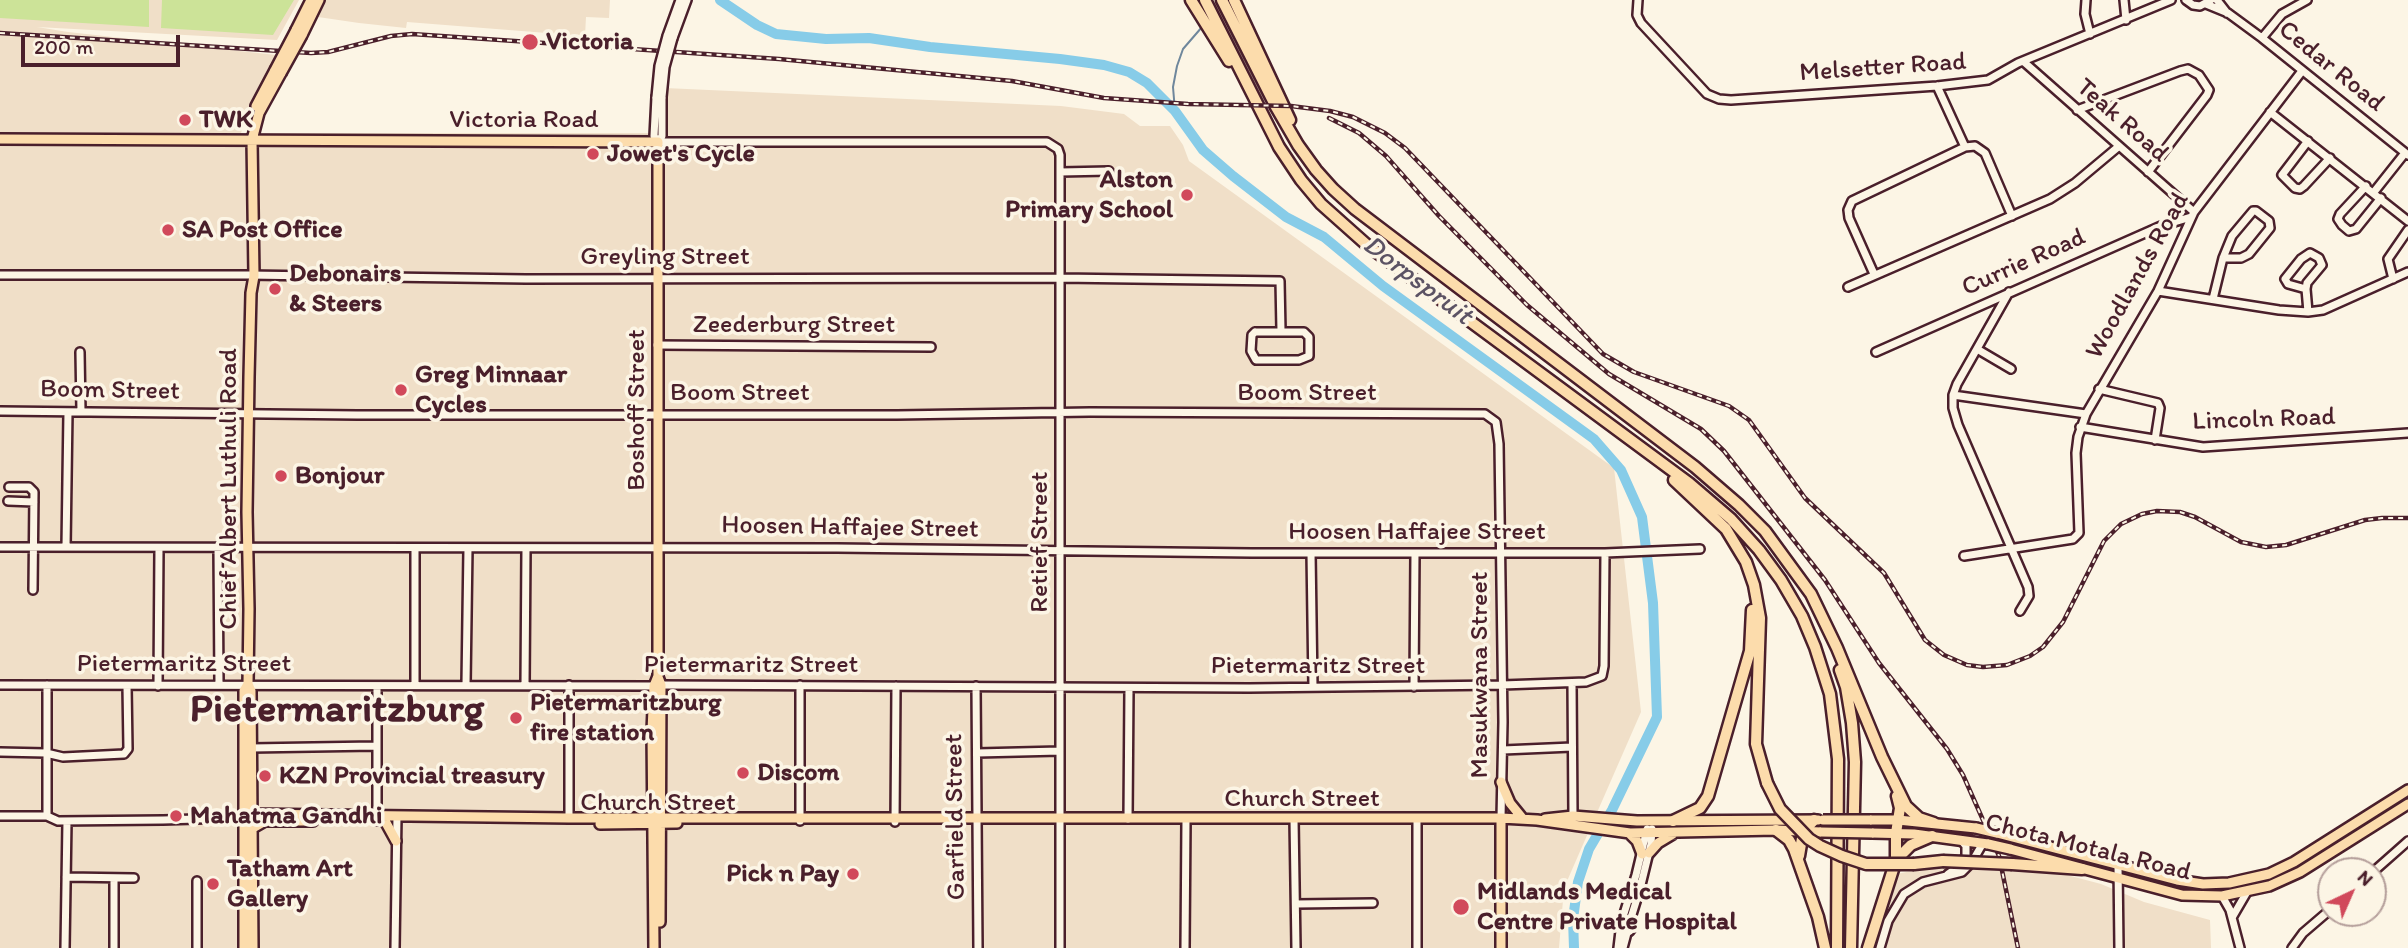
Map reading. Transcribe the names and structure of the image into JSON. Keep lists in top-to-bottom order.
{
  "streets": {
    "main road": [
      "Victoria Road",
      "Boshoff Street",
      "Chief Albert Luthuli Road",
      "Masukwana Street",
      "Church Street",
      "Chota Motala Road"
    ],
    "street": [
      "Cedar Road",
      "Melsetter Road",
      "Teak Road",
      "Greyling Street",
      "Currie Road",
      "Woodlands Road",
      "Zeederburg Street",
      "Boom Street",
      "Lincoln Road",
      "Hoosen Haffajee Street",
      "Retief Street",
      "Pietermaritz Street",
      "Garfield Street"
    ]
  },
  "crossings": [
    ["Cedar Road", "Melsetter Road"],
    ["Cedar Road", "Woodlands Road"],
    ["Melsetter Road", "Teak Road"],
    ["Victoria Road", "Boshoff Street"],
    ["Victoria Road", "Chief Albert Luthuli Road"],
    ["Victoria Road", "Retief Street"],
    ["Teak Road", "Currie Road"],
    ["Teak Road", "Woodlands Road"],
    ["Greyling Street", "Boshoff Street"],
    ["Greyling Street", "Chief Albert Luthuli Road"],
    ["Greyling Street", "Retief Street"],
    ["Currie Road", "Woodlands Road"],
    ["Woodlands Road", "Lincoln Road"],
    ["Zeederburg Street", "Boshoff Street"],
    ["Boom Street", "Boshoff Street"],
    ["Boom Street", "Chief Albert Luthuli Road"],
    ["Boom Street", "Retief Street"],
    ["Boom Street", "Masukwana Street"],
    ["Boshoff Street", "Hoosen Haffajee Street"],
    ["Boshoff Street", "Pietermaritz Street"],
    ["Boshoff Street", "Church Street"],
    ["Chief Albert Luthuli Road", "Hoosen Haffajee Street"],
    ["Chief Albert Luthuli Road", "Pietermaritz Street"],
    ["Chief Albert Luthuli Road", "Church Street"],
    ["Hoosen Haffajee Street", "Retief Street"],
    ["Hoosen Haffajee Street", "Pietermaritz Street"],
    ["Hoosen Haffajee Street", "Masukwana Street"],
    ["Retief Street", "Pietermaritz Street"],
    ["Retief Street", "Church Street"],
    ["Pietermaritz Street", "Masukwana Street"],
    ["Pietermaritz Street", "Garfield Street"],
    ["Masukwana Street", "Church Street"],
    ["Church Street", "Garfield Street"],
    ["Church Street", "Chota Motala Road"]
  ],
  "districts": ["Pietermaritzburg"],
  "water": ["Dorpspruit"],
  "places": [
    "Victoria",
    "TWK",
    "Jowet's Cycle",
    "Alston Primary School",
    "SA Post Office",
    "Debonairs & Steers",
    "Greg Minnaar Cycles",
    "Bonjour",
    "Pietermaritzburg fire station",
    "Discom",
    "KZN Provincial treasury",
    "Mahatma Gandhi",
    "Pick n Pay",
    "Tatham Art Gallery",
    "Midlands Medical Centre Private Hospital"
  ],
  "scale_bar": "200 m",
  "north": "top right"
}
